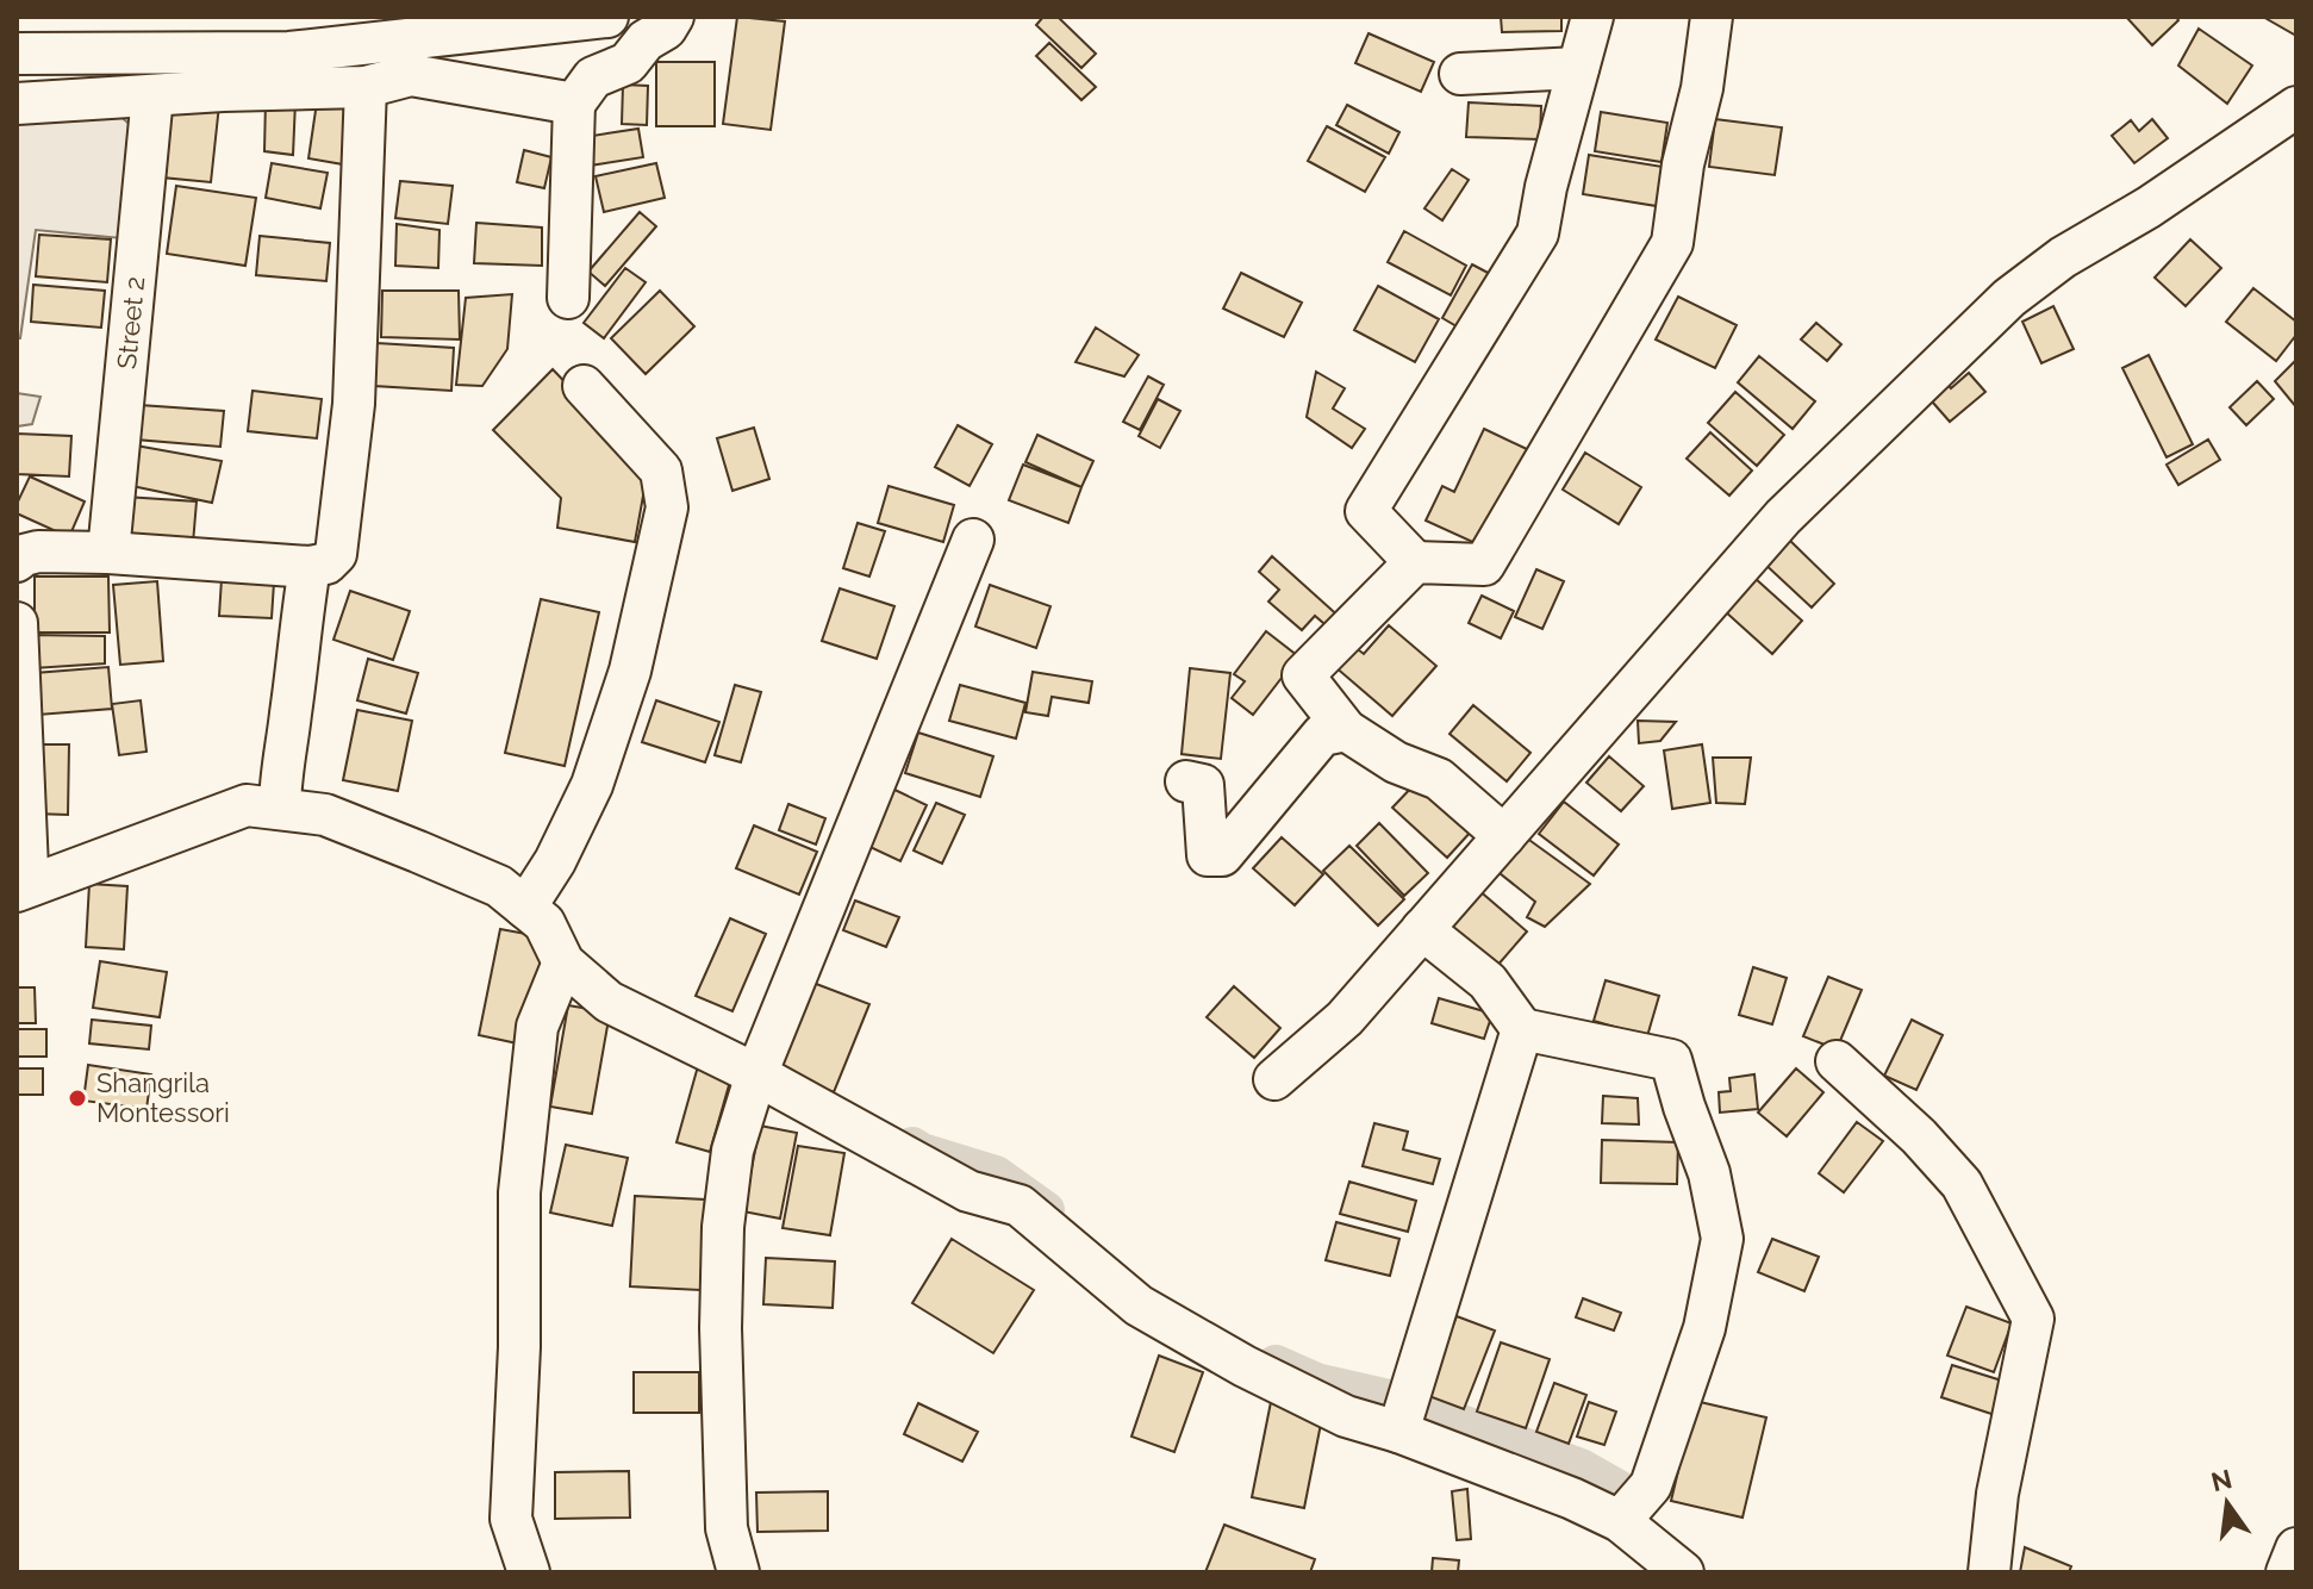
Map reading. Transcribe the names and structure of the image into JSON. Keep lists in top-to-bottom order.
{
  "streets": {
    "street": ["Street 2"]
  },
  "places": ["Shangrila Montessori"],
  "north": "top"
}
